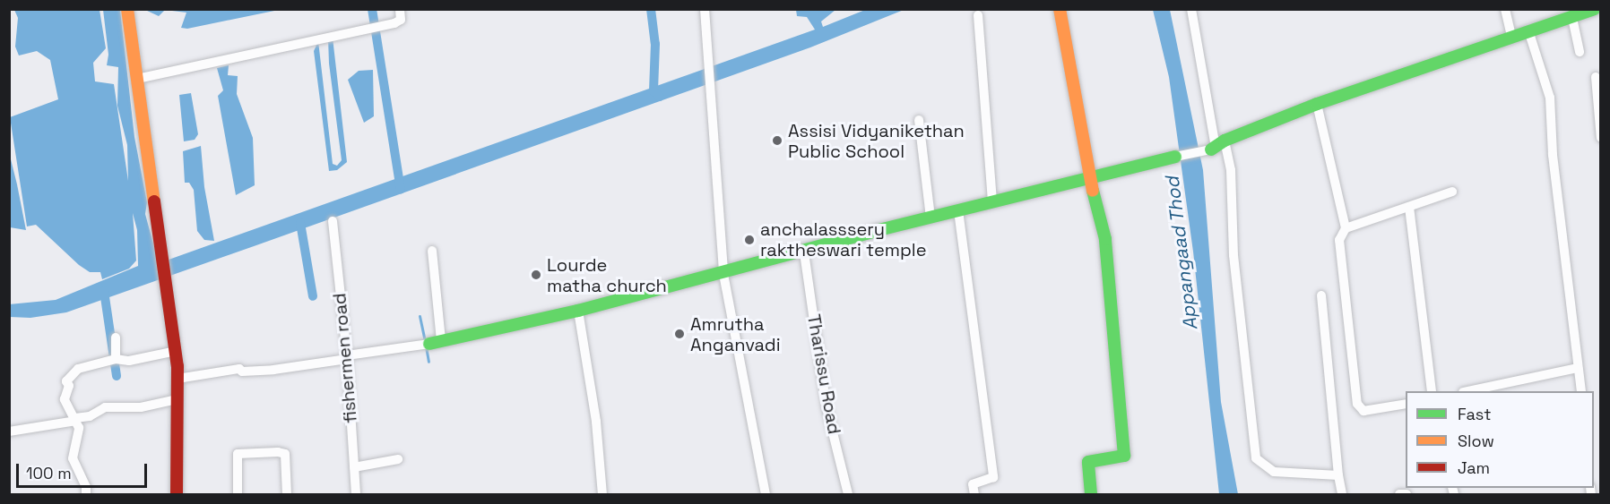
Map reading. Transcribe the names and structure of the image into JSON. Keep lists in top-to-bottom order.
{
  "streets": {
    "street": ["fishermen road", "Tharissu Road"]
  },
  "water": ["Appangaad Thod"],
  "places": [
    "Assisi Vidyanikethan Public School",
    "anchalasssery raktheswari temple",
    "Lourde matha church",
    "Amrutha Anganvadi"
  ],
  "legend": ["Fast", "Slow", "Jam"],
  "scale_bar": "100 m"
}
